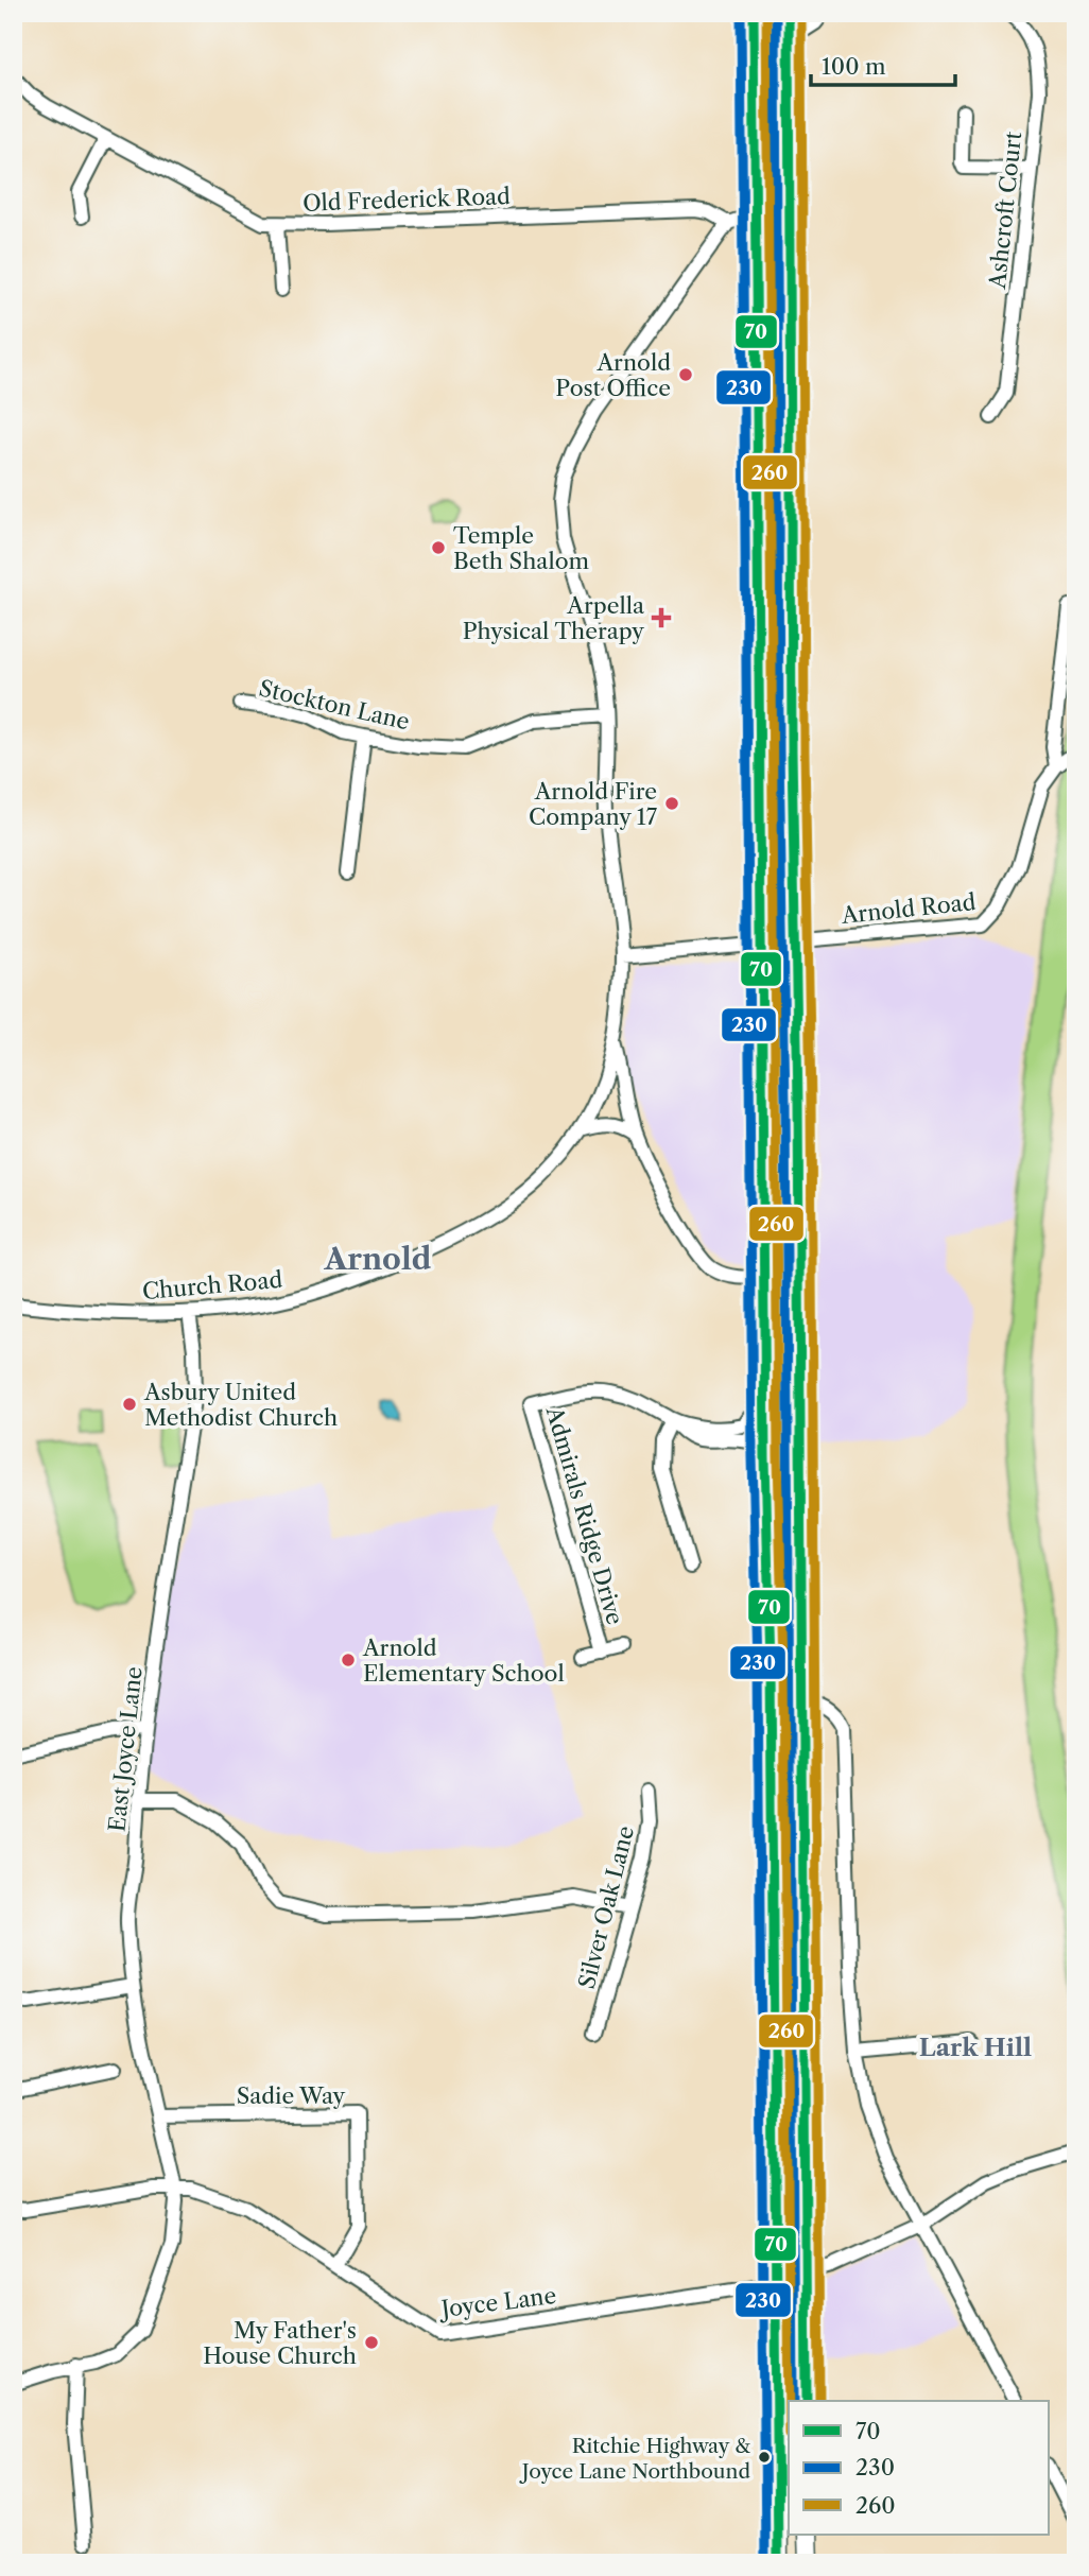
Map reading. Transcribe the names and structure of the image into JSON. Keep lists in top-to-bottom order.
{
  "streets": {
    "street": [
      "Old Frederick Road",
      "Ashcroft Court",
      "Stockton Lane",
      "Arnold Road",
      "Church Road",
      "Admirals Ridge Drive",
      "East Joyce Lane",
      "Silver Oak Lane",
      "Sadie Way",
      "Joyce Lane"
    ]
  },
  "crossings": [
    ["Church Road", "East Joyce Lane"],
    ["East Joyce Lane", "Sadie Way"],
    ["East Joyce Lane", "Joyce Lane"],
    ["Sadie Way", "Joyce Lane"]
  ],
  "districts": ["Arnold", "Lark Hill"],
  "places": {
    "other": [
      "Arnold Post Office",
      "Temple Beth Shalom",
      "Arnold Fire Company 17",
      "Asbury United Methodist Church",
      "Arnold Elementary School",
      "My Father's House Church",
      "Ritchie Highway & Joyce Lane Northbound"
    ],
    "health": ["Arpella Physical Therapy"]
  },
  "lines": ["transit line 70", "transit line 230", "transit line 260"],
  "legend": ["70", "230", "260"],
  "scale_bar": "100 m"
}
